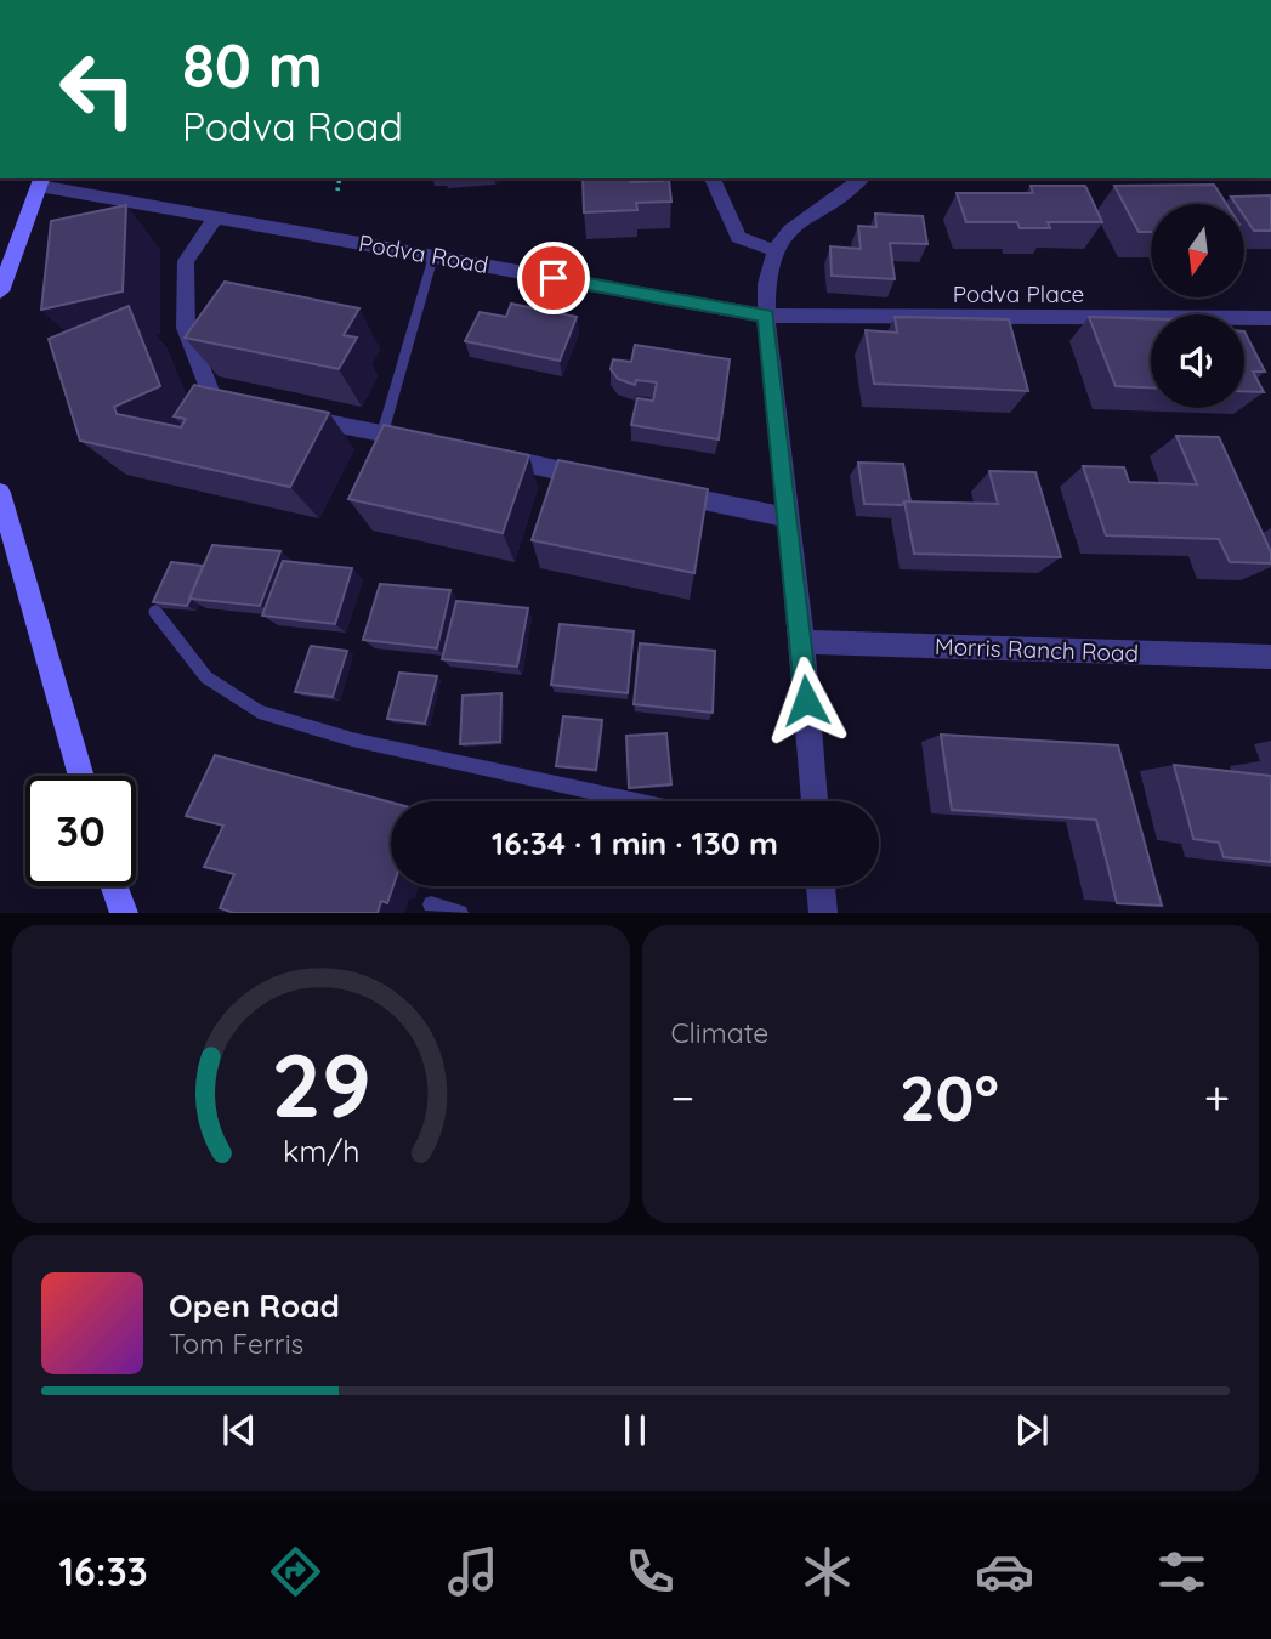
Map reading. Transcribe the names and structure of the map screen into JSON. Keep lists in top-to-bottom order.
{
  "streets": {
    "street": ["Podva Road", "Podva Place", "Morris Ranch Road"]
  },
  "crossings": [
    ["Podva Road", "Podva Place"]
  ],
  "north": "bottom",
  "page": {
    "turn": ["80 m", "Podva Road"],
    "limit": "30",
    "trip": "16:34 · 1 min · 130 m",
    "tile": "Climate",
    "heat": ["−", "20°", "+"],
    "song": ["Open Road", "Tom Ferris"],
    "tabs": "16:33",
    "gauge": ["29", "km/h"]
  }
}
